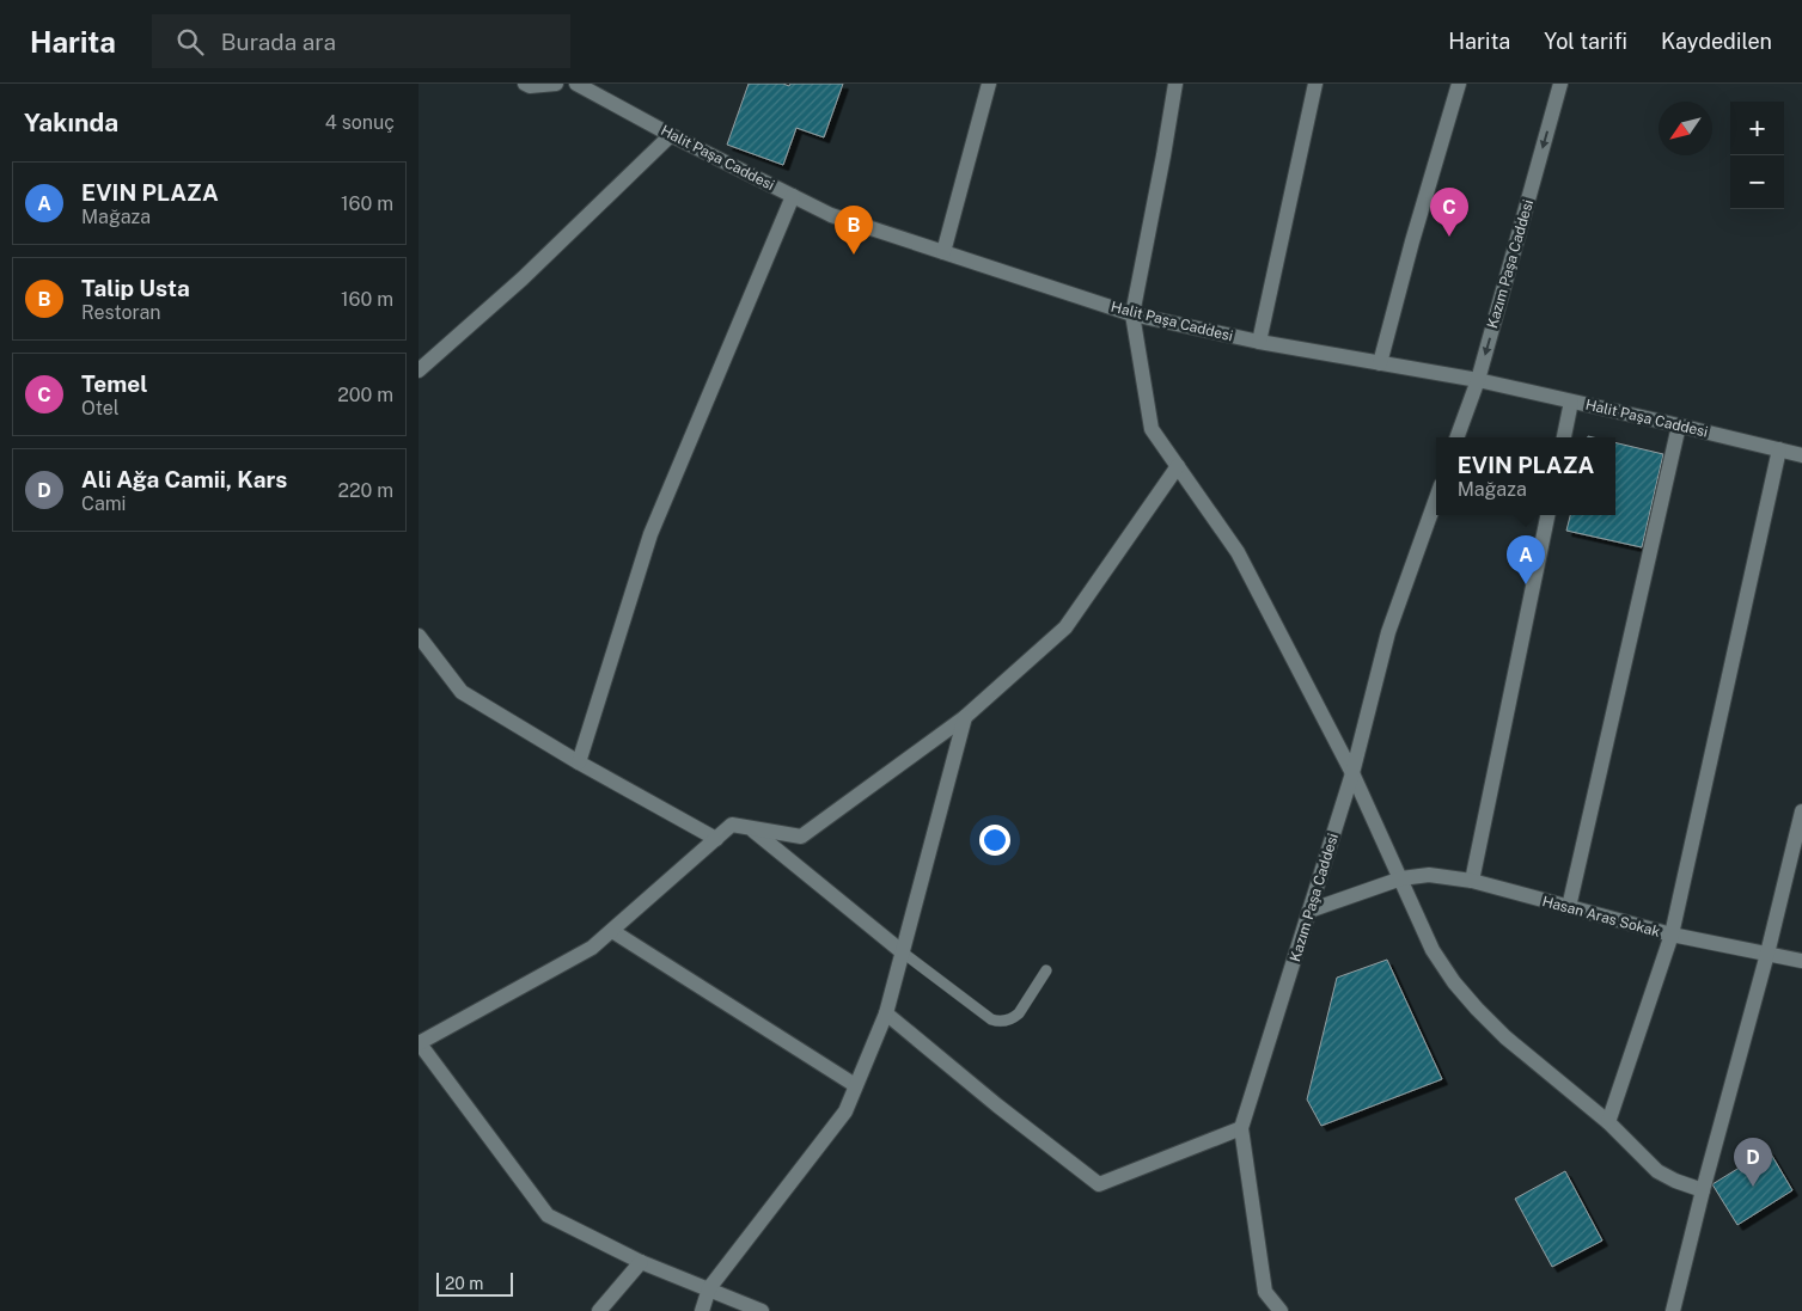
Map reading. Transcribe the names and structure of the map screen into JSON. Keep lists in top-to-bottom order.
{
  "streets": {
    "street": ["Halit Paşa Caddesi", "Kazım Paşa Caddesi", "Hasan Aras Sokak"]
  },
  "crossings": [
    ["Halit Paşa Caddesi", "Kazım Paşa Caddesi"],
    ["Kazım Paşa Caddesi", "Hasan Aras Sokak"]
  ],
  "scale_bar": "20 m",
  "north": "bottom left",
  "page": {
    "header": "Harita",
    "search": "Burada ara",
    "nav": ["Harita", "Yol tarifi", "Kaydedilen"],
    "heading": ["Yakında", "4 sonuç"],
    "map_buttons": ["+", "−"],
    "list": [
      {
        "mark": "A",
        "name": "EVIN PLAZA",
        "note": "Mağaza",
        "value": "160 m"
      },
      {
        "mark": "B",
        "name": "Talip Usta",
        "note": "Restoran",
        "value": "160 m"
      },
      {
        "mark": "C",
        "name": "Temel",
        "note": "Otel",
        "value": "200 m"
      },
      {
        "mark": "D",
        "name": "Ali Ağa Camii, Kars",
        "note": "Cami",
        "value": "220 m"
      }
    ],
    "pins": [
      "C",
      "B",
      "A",
      "D"
    ],
    "popup": ["EVIN PLAZA", "Mağaza"],
    "scale": "20 m"
  }
}
